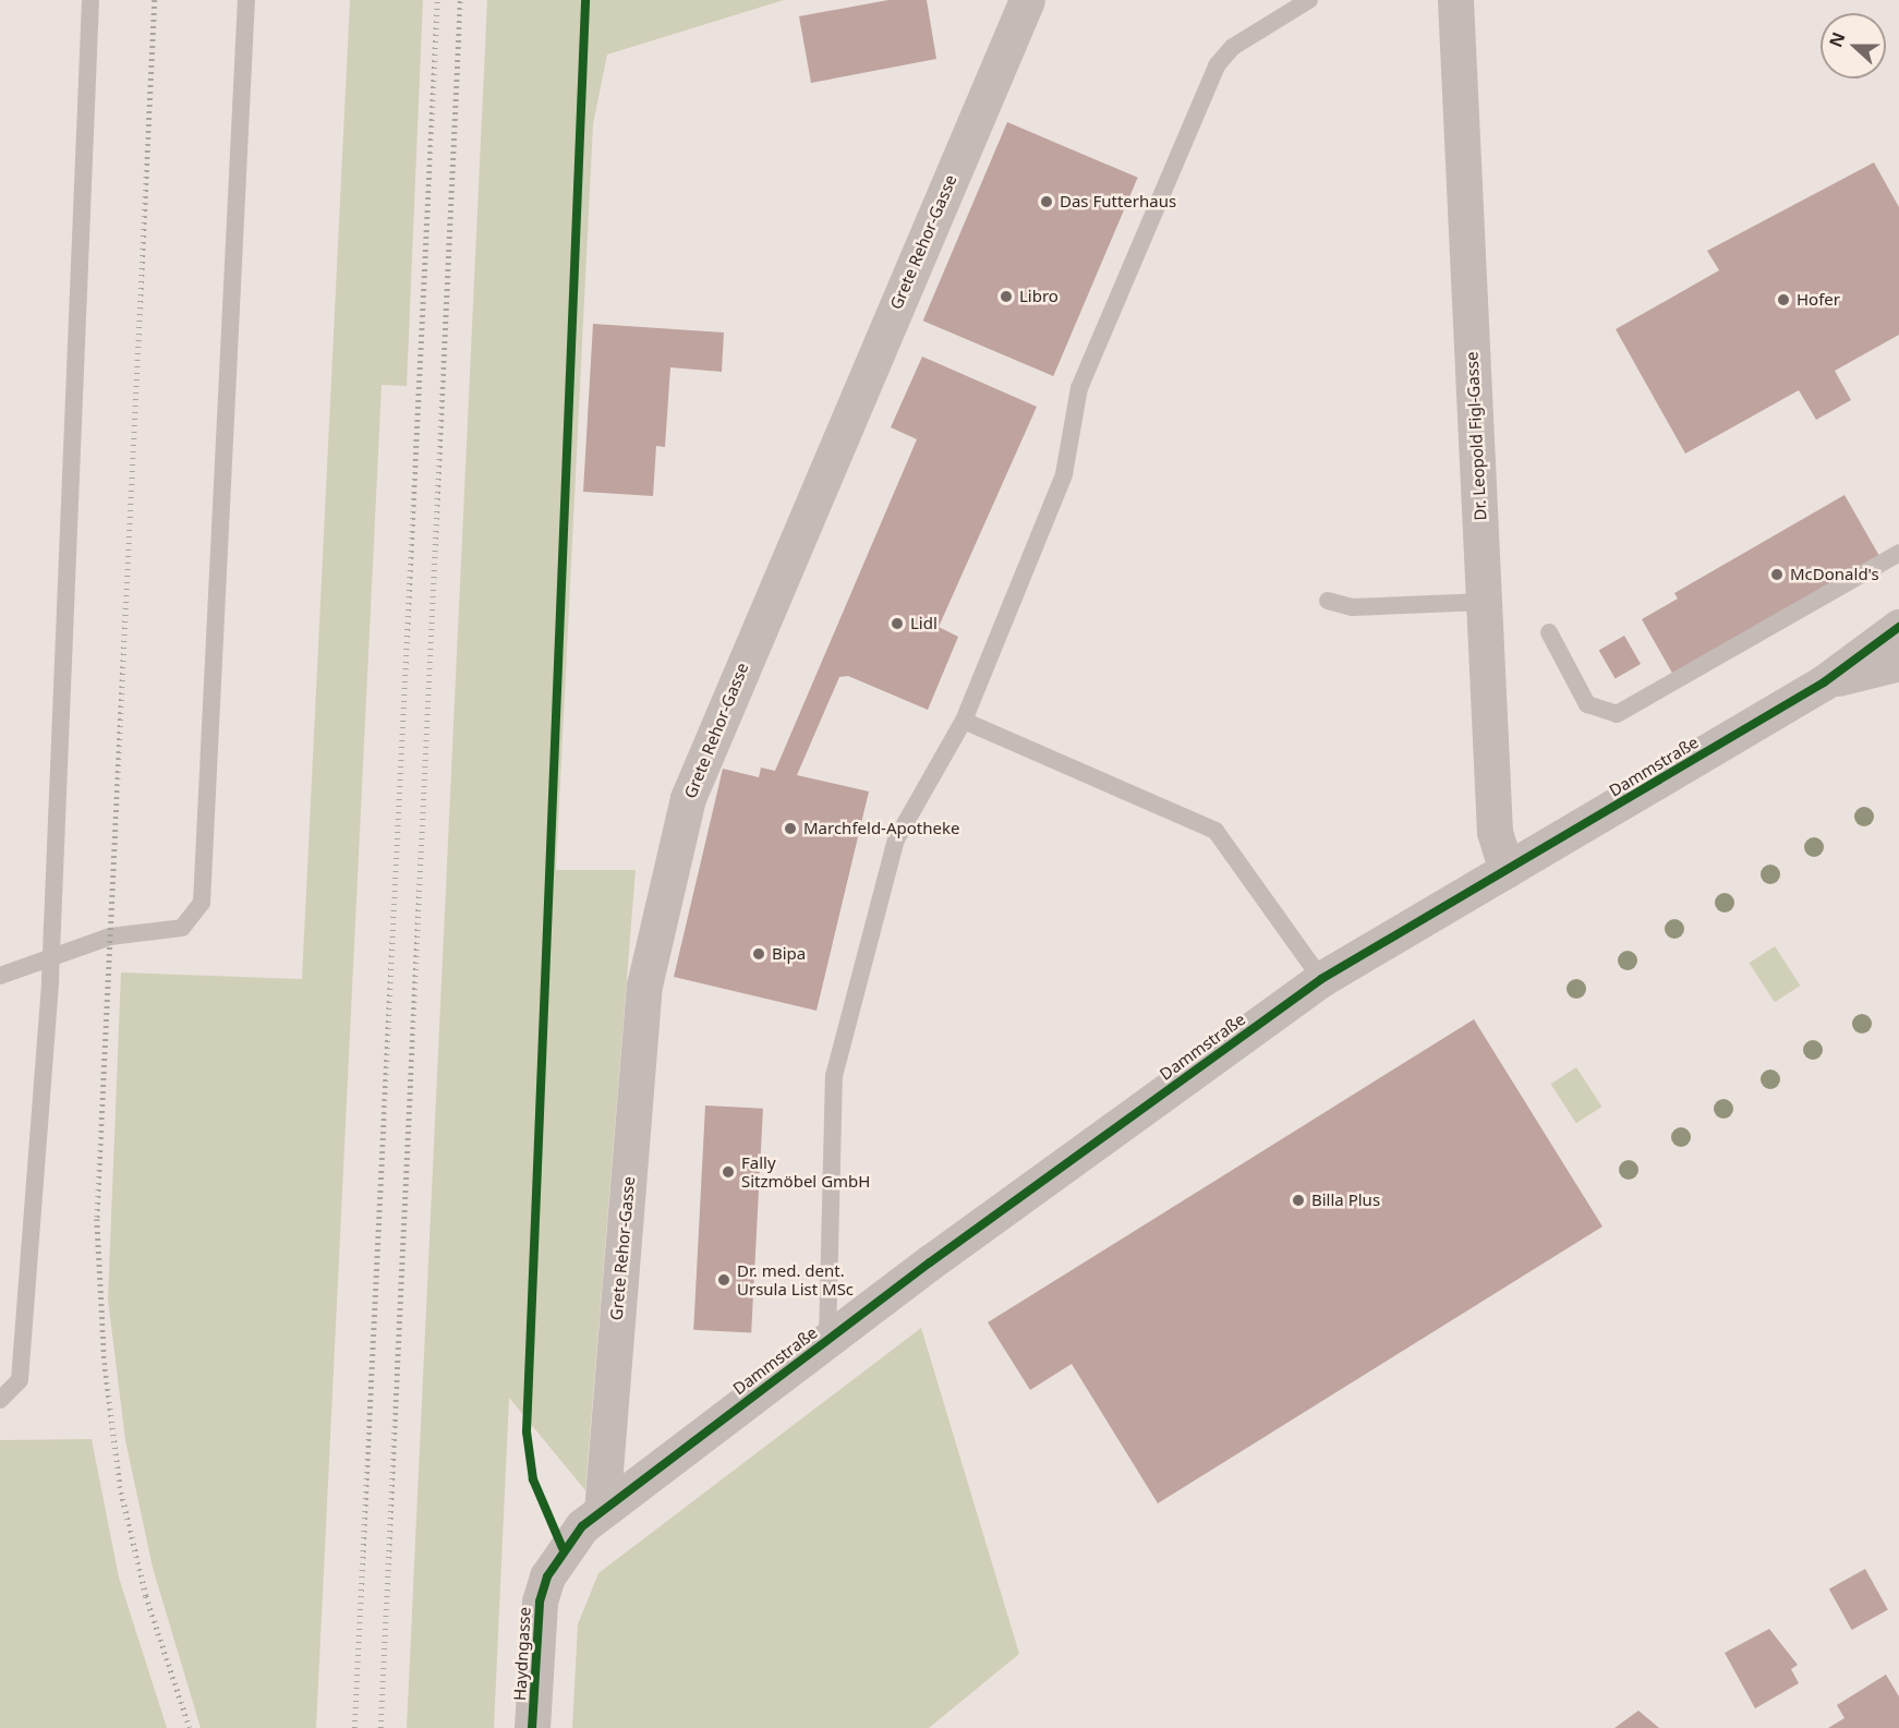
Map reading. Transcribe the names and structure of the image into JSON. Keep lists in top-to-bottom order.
{
  "streets": {
    "street": [
      "Grete Rehor-Gasse",
      "Dr. Leopold Figl-Gasse",
      "Dammstraße",
      "Haydngasse"
    ]
  },
  "crossings": [
    ["Grete Rehor-Gasse", "Dammstraße"],
    ["Dr. Leopold Figl-Gasse", "Dammstraße"],
    ["Dammstraße", "Haydngasse"]
  ],
  "places": [
    "Das Futterhaus",
    "Libro",
    "Hofer",
    "McDonald's",
    "Lidl",
    "Marchfeld-Apotheke",
    "Bipa",
    "Fally Sitzmöbel GmbH",
    "Billa Plus",
    "Dr. med. dent. Ursula List MSc"
  ],
  "north": "left"
}
